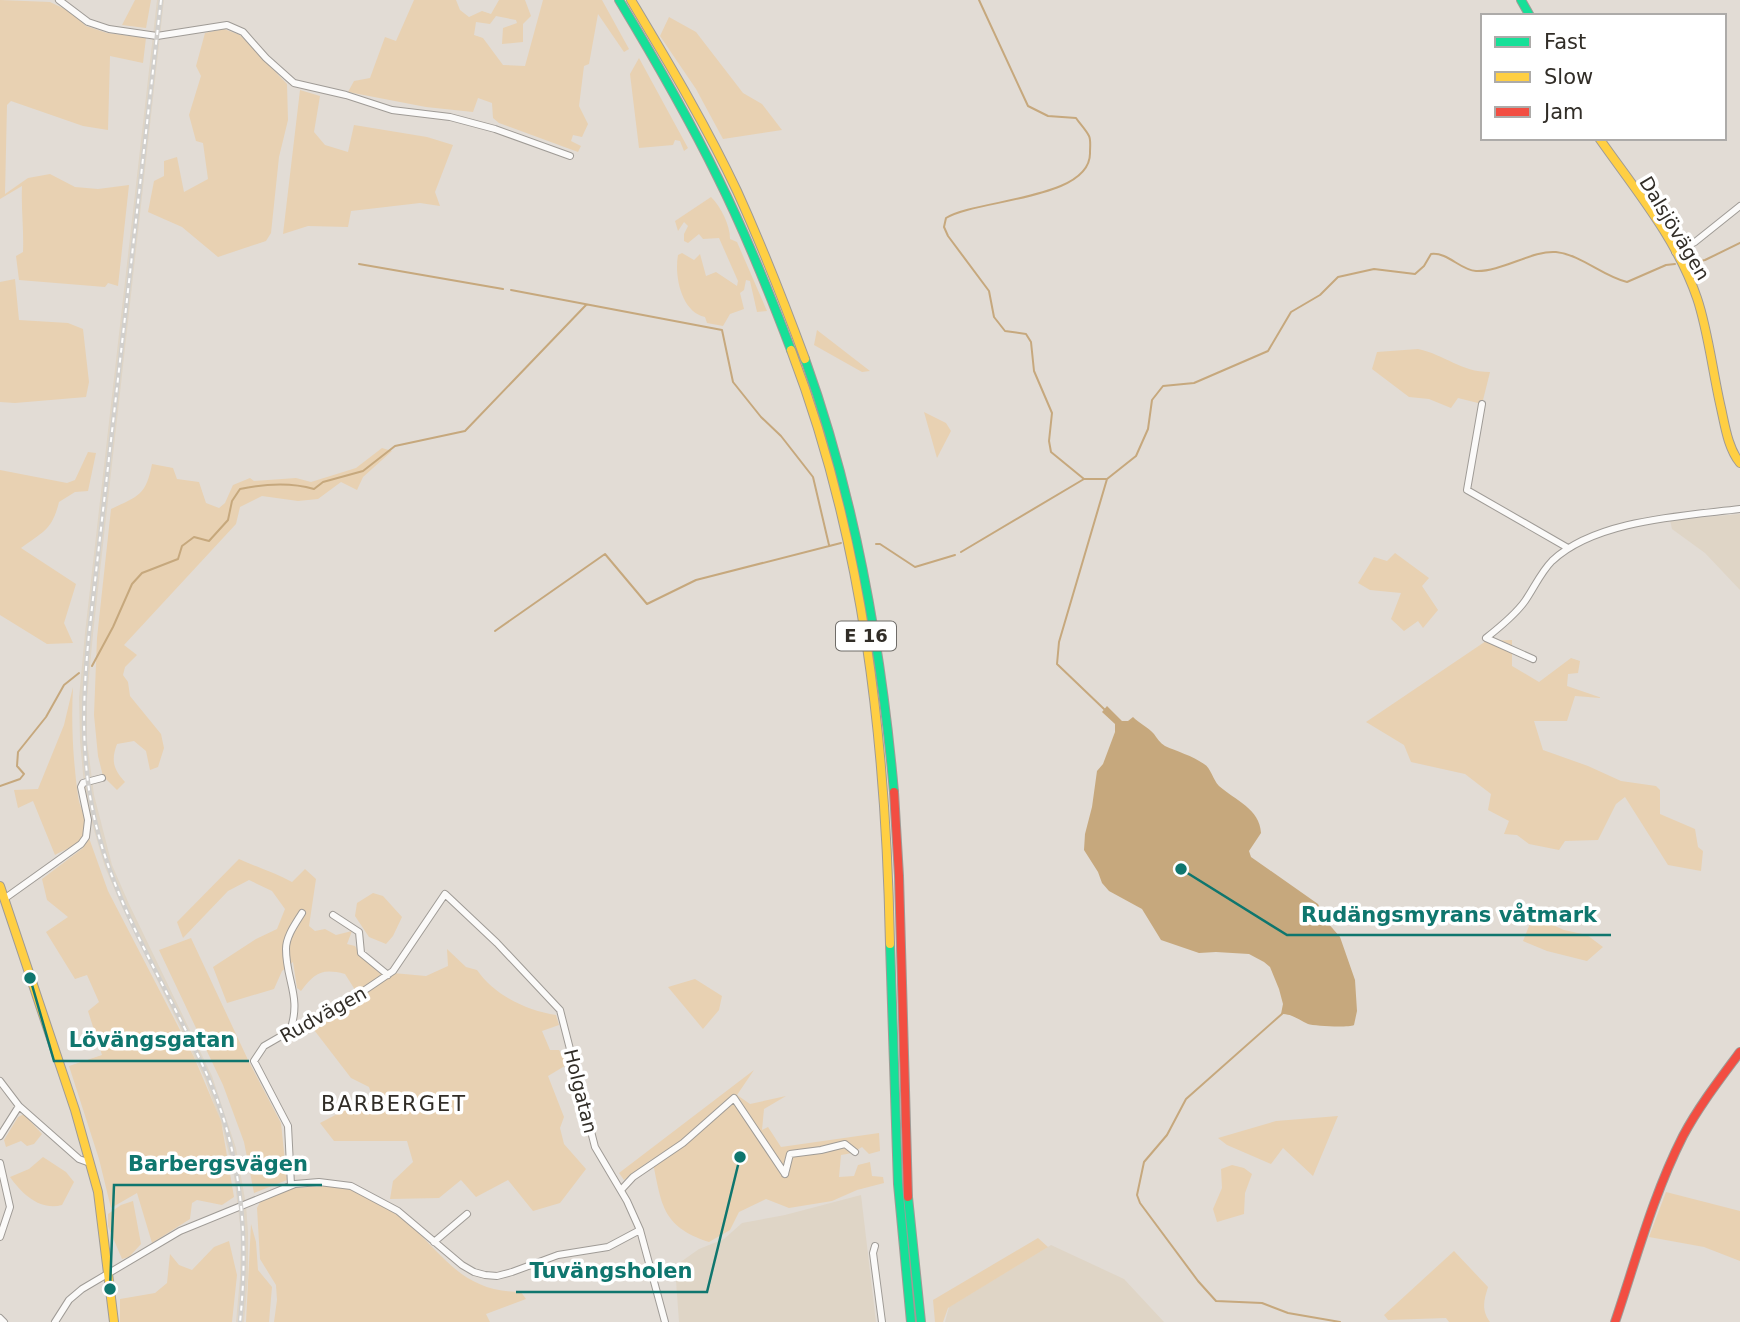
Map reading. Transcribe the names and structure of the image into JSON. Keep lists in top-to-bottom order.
{
  "streets": {
    "main road": ["Dalsjövägen", "E 16"],
    "street": ["Rudvägen", "Holgatan"]
  },
  "crossings": [
    ["Rudvägen", "Holgatan"]
  ],
  "districts": ["BARBERGET"],
  "places": [
    "Rudängsmyrans våtmark",
    "Lövängsgatan",
    "Tuvängsholen",
    "Barbergsvägen"
  ],
  "legend": ["Fast", "Slow", "Jam"]
}
